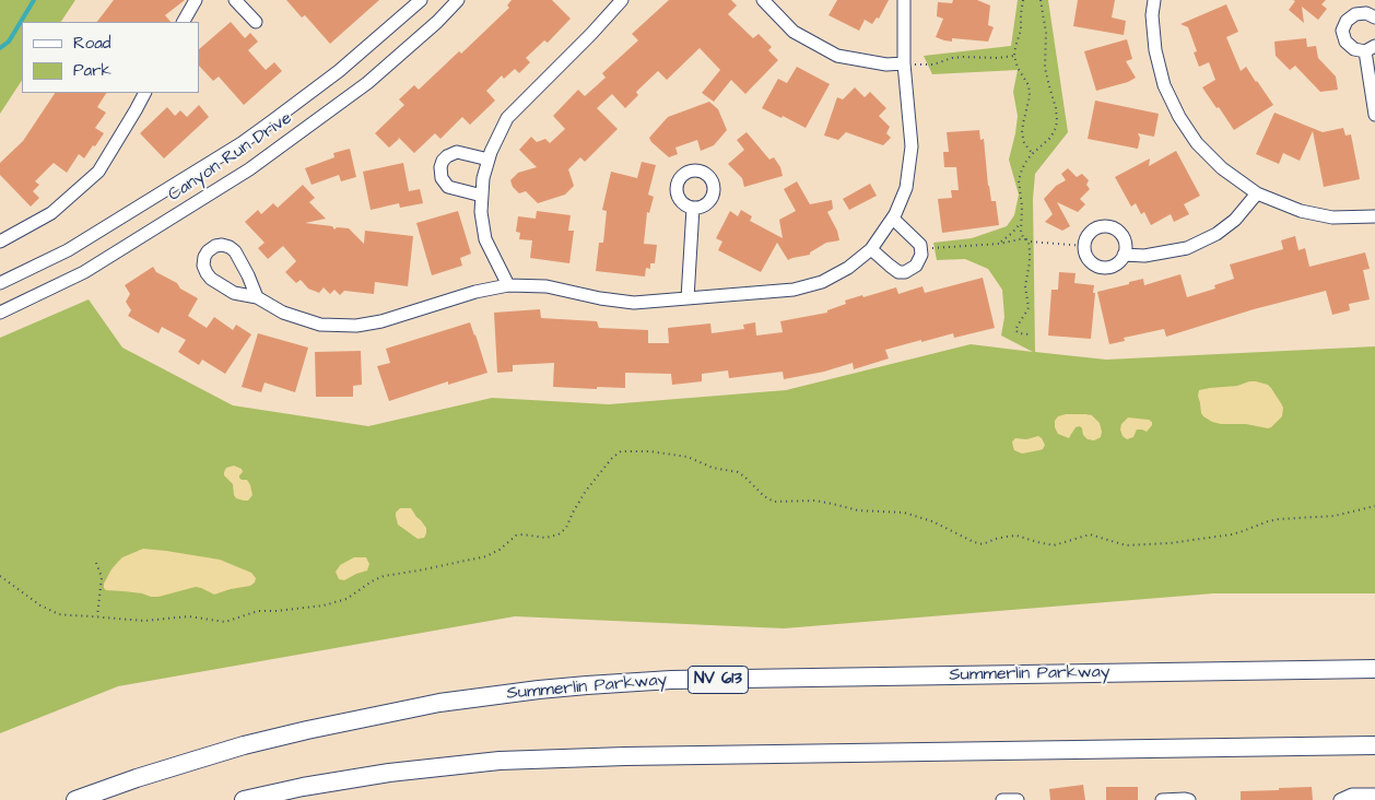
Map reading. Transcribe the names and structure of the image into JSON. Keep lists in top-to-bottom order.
{
  "streets": {
    "highway": ["Summerlin Parkway", "NV 613"],
    "street": ["Canyon Run Drive"]
  },
  "legend": ["Road", "Park"]
}
